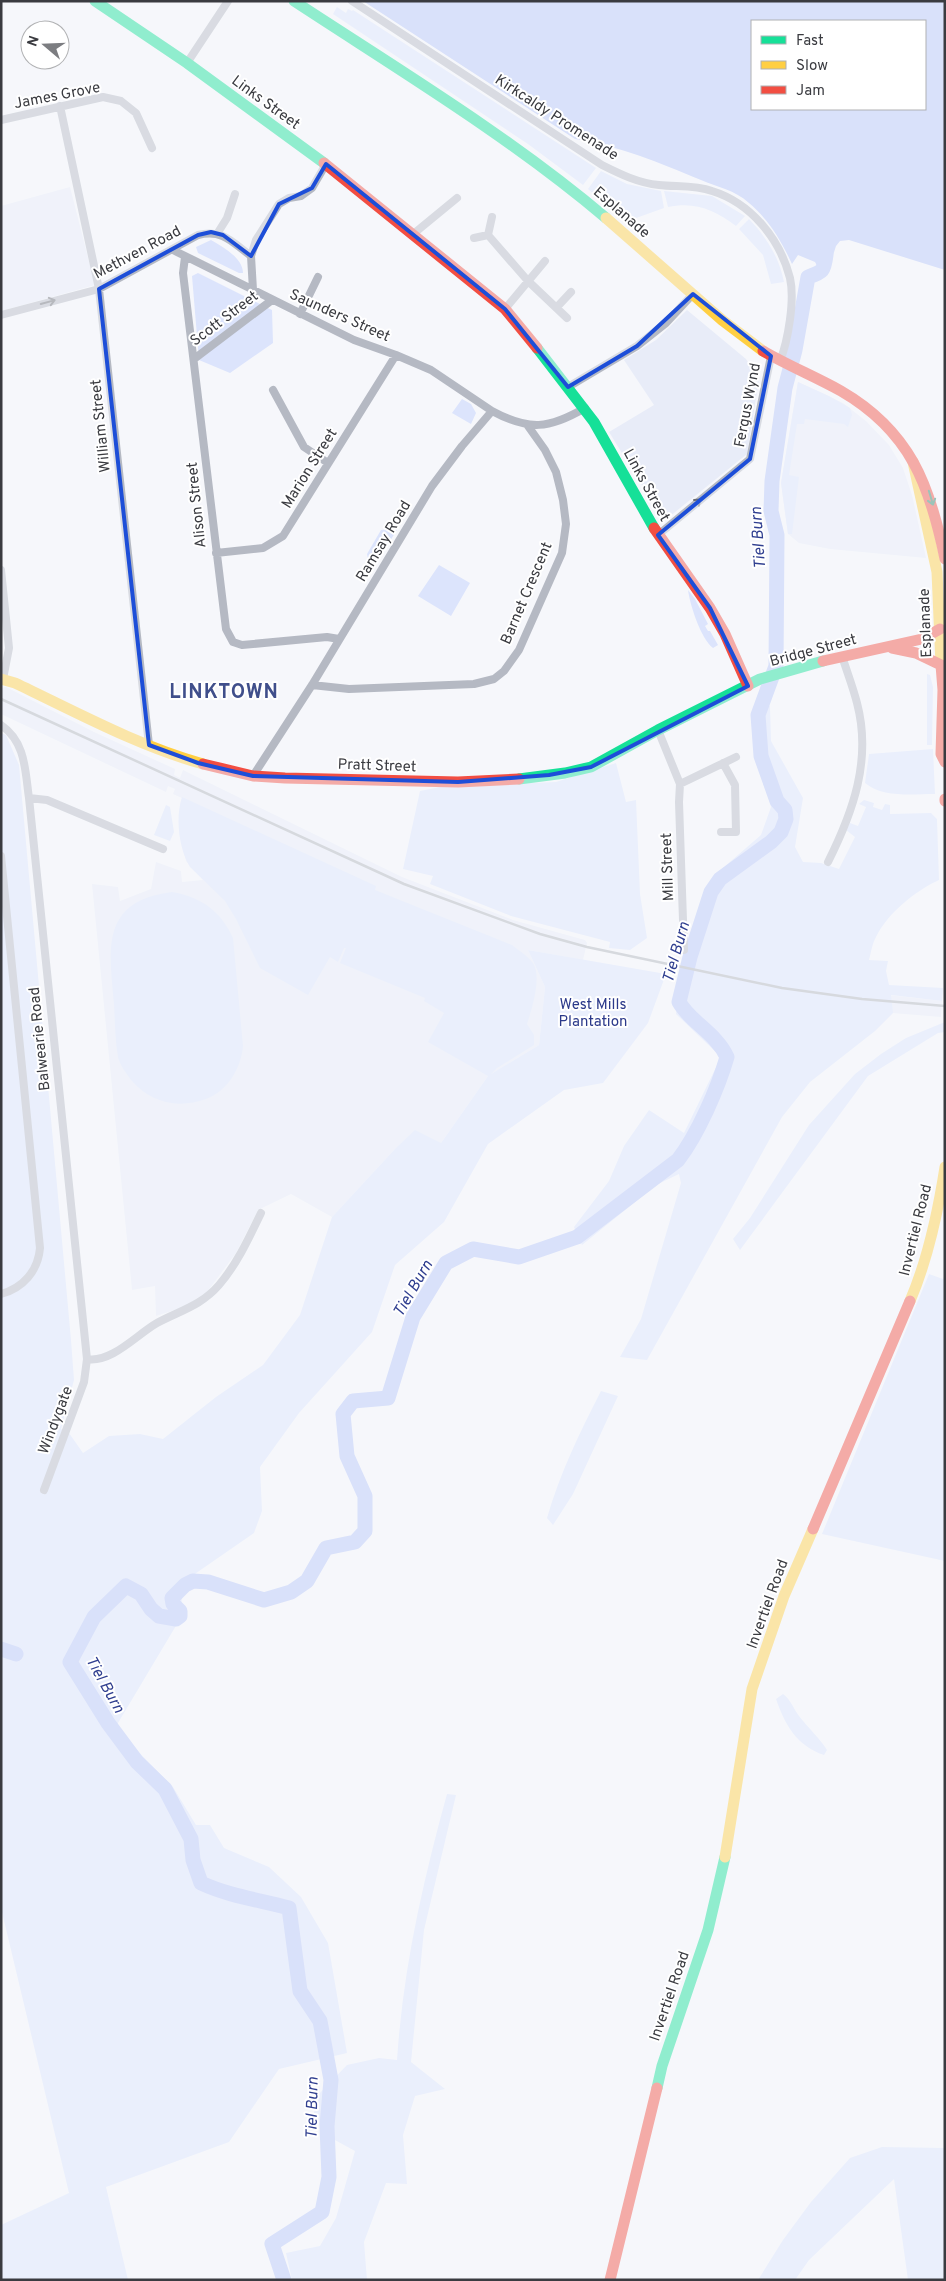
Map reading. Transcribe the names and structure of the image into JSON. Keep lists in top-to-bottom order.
{
  "streets": {
    "main road": [
      "Links Street",
      "Esplanade",
      "Bridge Street",
      "Pratt Street",
      "Invertiel Road"
    ],
    "street": [
      "James Grove",
      "Kirkcaldy Promenade",
      "Methven Road",
      "Saunders Street",
      "Scott Street",
      "Fergus Wynd",
      "William Street",
      "Marion Street",
      "Alison Street",
      "Ramsay Road",
      "Barnet Crescent",
      "Mill Street",
      "Balwearie Road",
      "Windygate"
    ]
  },
  "crossings": [
    ["James Grove", "William Street"],
    ["Links Street", "Fergus Wynd"],
    ["Links Street", "Bridge Street"],
    ["Links Street", "Pratt Street"],
    ["Kirkcaldy Promenade", "Esplanade"],
    ["Kirkcaldy Promenade", "Fergus Wynd"],
    ["Esplanade", "Fergus Wynd"],
    ["Esplanade", "Bridge Street"],
    ["Methven Road", "Saunders Street"],
    ["Methven Road", "William Street"],
    ["Saunders Street", "Scott Street"],
    ["Saunders Street", "Marion Street"],
    ["Saunders Street", "Alison Street"],
    ["Saunders Street", "Ramsay Road"],
    ["Scott Street", "Alison Street"],
    ["William Street", "Pratt Street"],
    ["Marion Street", "Alison Street"],
    ["Alison Street", "Ramsay Road"],
    ["Ramsay Road", "Barnet Crescent"],
    ["Ramsay Road", "Pratt Street"],
    ["Bridge Street", "Pratt Street"],
    ["Pratt Street", "Mill Street"],
    ["Balwearie Road", "Windygate"]
  ],
  "one_way": ["Methven Road", "Fergus Wynd"],
  "districts": ["LINKTOWN"],
  "water": ["Tiel Burn"],
  "parks": ["West Mills Plantation"],
  "legend": ["Fast", "Slow", "Jam"],
  "north": "left"
}
